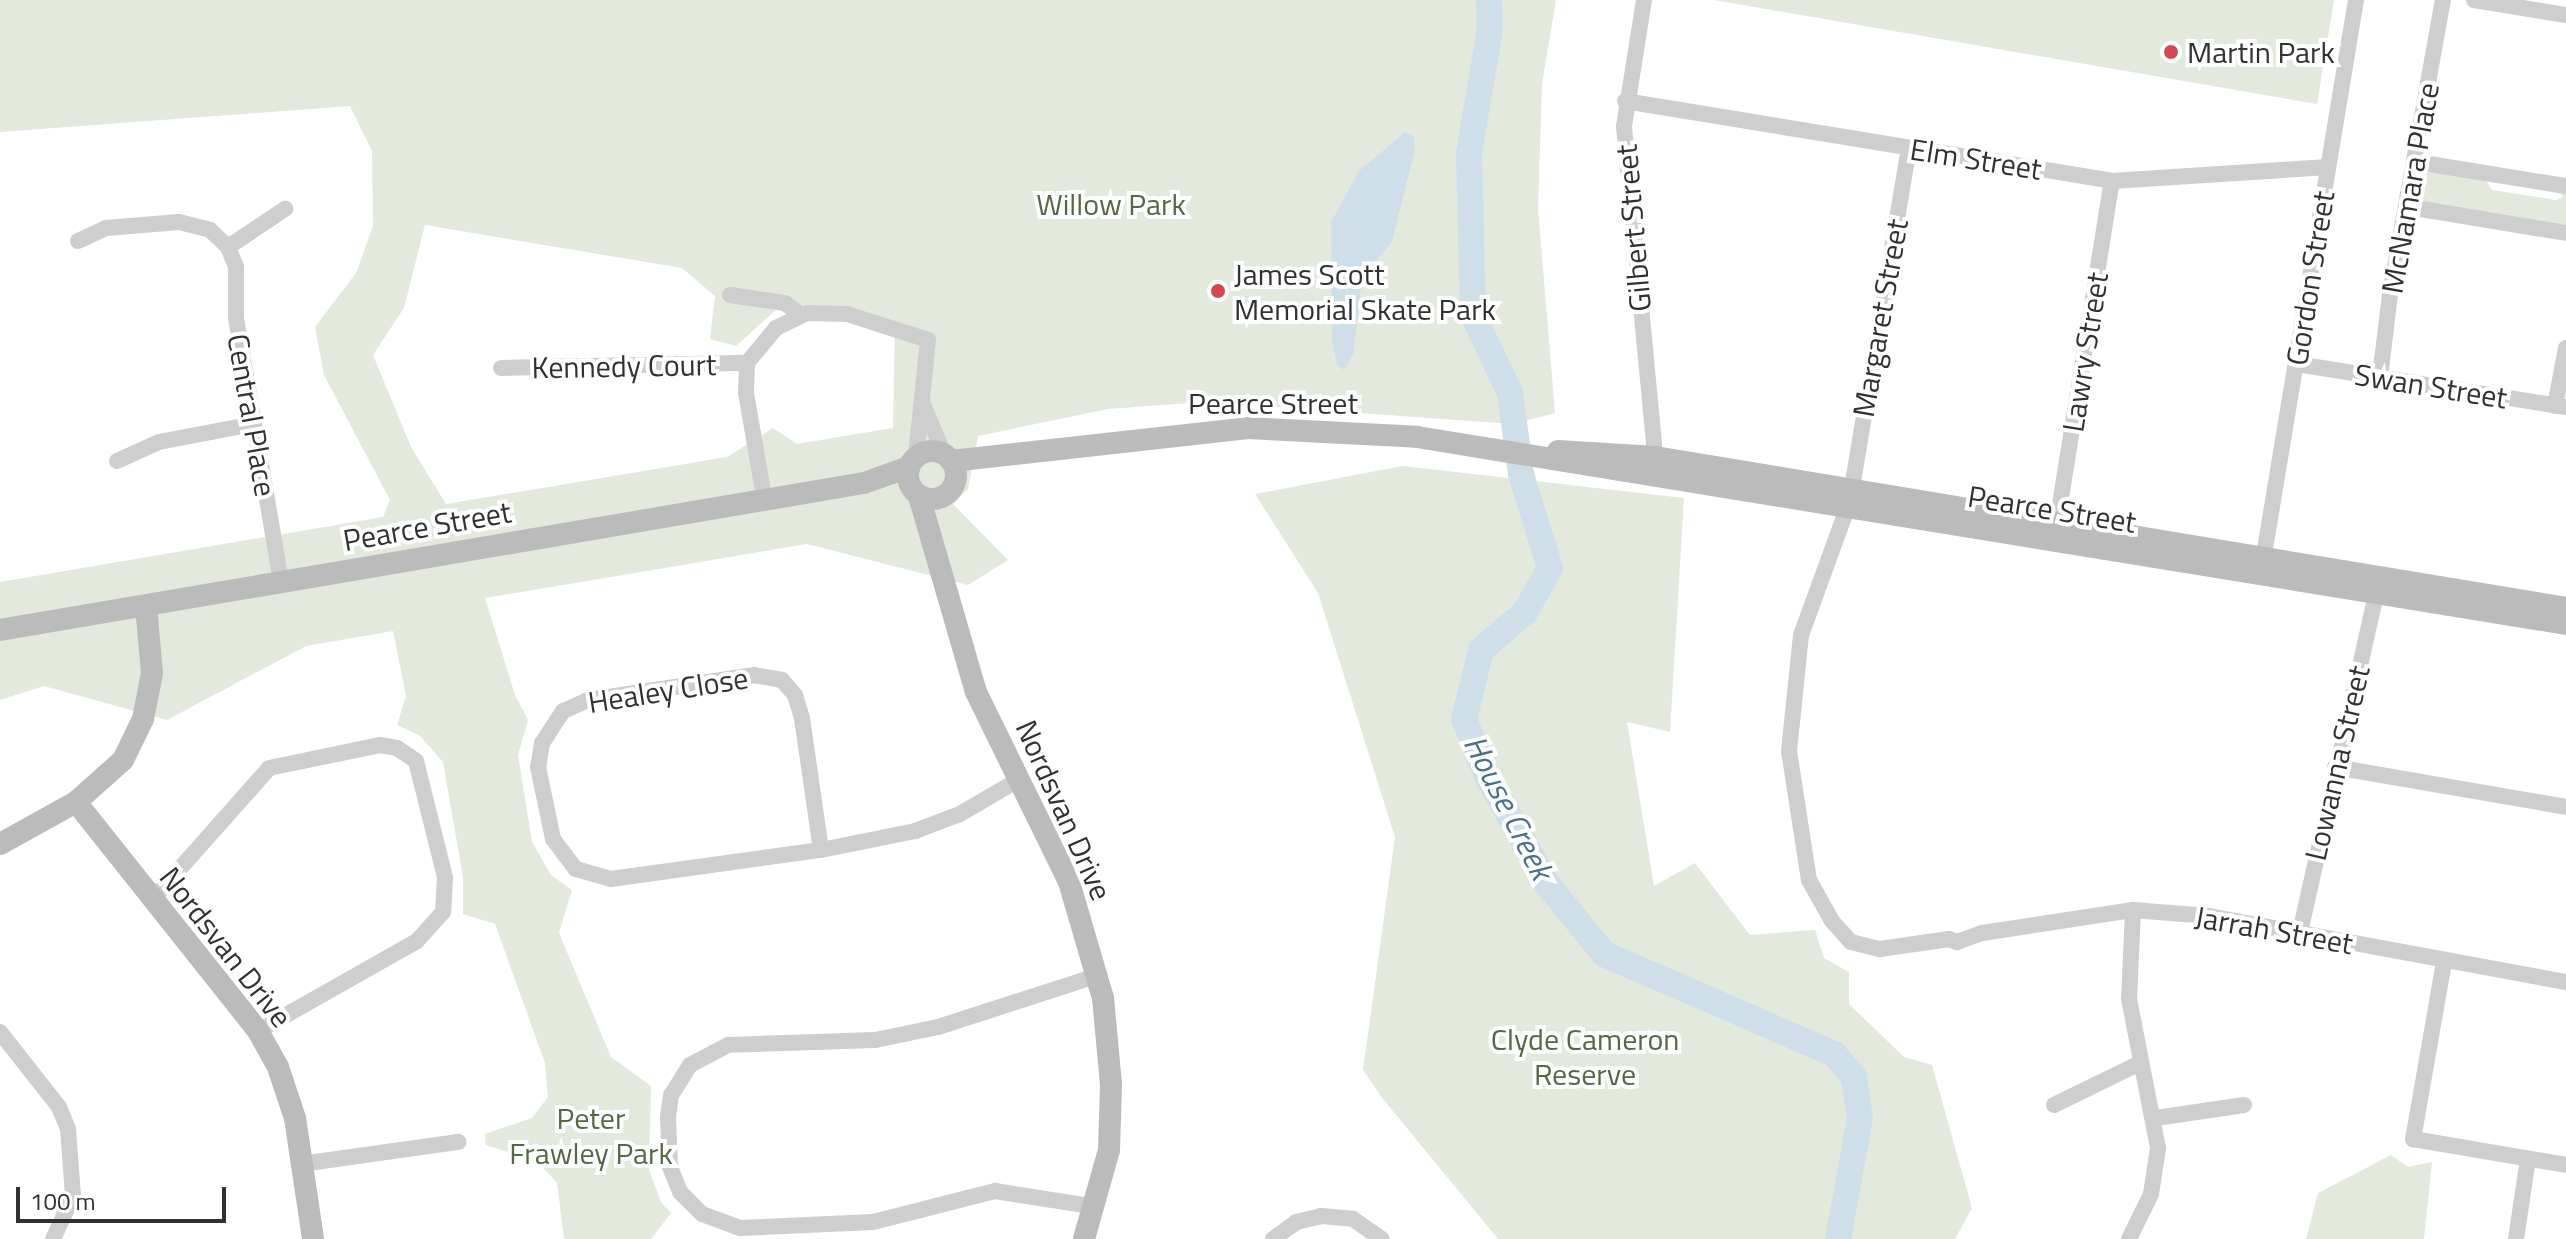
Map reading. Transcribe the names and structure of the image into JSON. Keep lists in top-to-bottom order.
{
  "streets": {
    "main road": ["Pearce Street", "Nordsvan Drive"],
    "street": [
      "Elm Street",
      "McNamara Place",
      "Gilbert Street",
      "Gordon Street",
      "Margaret Street",
      "Lawry Street",
      "Kennedy Court",
      "Swan Street",
      "Central Place",
      "Healey Close",
      "Lowanna Street",
      "Jarrah Street"
    ]
  },
  "crossings": [
    ["Elm Street", "Gilbert Street"],
    ["Elm Street", "Gordon Street"],
    ["Elm Street", "Margaret Street"],
    ["Elm Street", "Lawry Street"],
    ["McNamara Place", "Swan Street"],
    ["Gilbert Street", "Pearce Street"],
    ["Gordon Street", "Swan Street"],
    ["Gordon Street", "Pearce Street"],
    ["Margaret Street", "Pearce Street"],
    ["Margaret Street", "Jarrah Street"],
    ["Lawry Street", "Pearce Street"],
    ["Kennedy Court", "Pearce Street"],
    ["Kennedy Court", "Nordsvan Drive"],
    ["Pearce Street", "Central Place"],
    ["Pearce Street", "Lowanna Street"],
    ["Pearce Street", "Nordsvan Drive"],
    ["Pearce Street", "Jarrah Street"],
    ["Healey Close", "Nordsvan Drive"],
    ["Lowanna Street", "Jarrah Street"]
  ],
  "water": ["House Creek"],
  "parks": ["Willow Park", "Clyde Cameron Reserve", "Peter Frawley Park"],
  "places": ["Martin Park", "James Scott Memorial Skate Park"],
  "scale_bar": "100 m"
}
